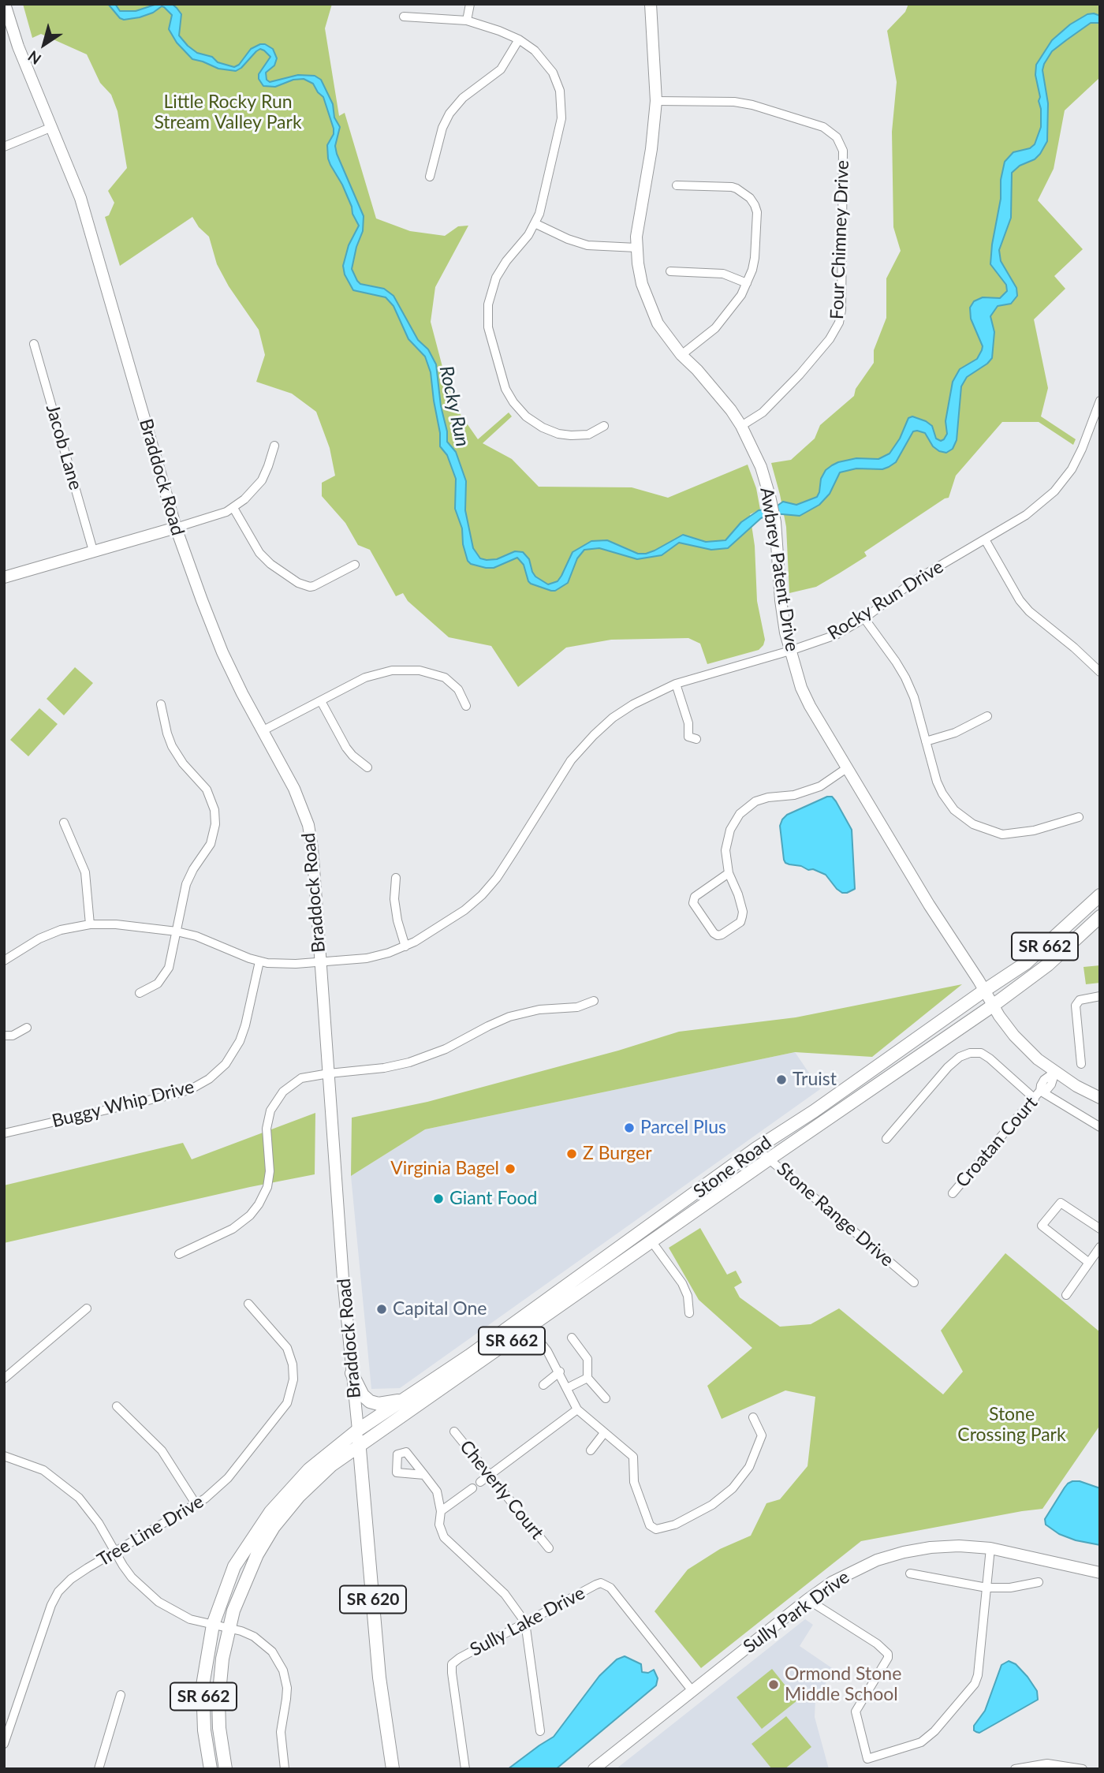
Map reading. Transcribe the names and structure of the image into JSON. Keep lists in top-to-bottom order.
{
  "streets": {
    "main road": [
      "Braddock Road",
      "SR 662",
      "Stone Road",
      "SR 620"
    ],
    "street": [
      "Four Chimney Drive",
      "Jacob Lane",
      "Awbrey Patent Drive",
      "Rocky Run Drive",
      "Buggy Whip Drive",
      "Croatan Court",
      "Stone Range Drive",
      "Cheverly Court",
      "Tree Line Drive",
      "Sully Park Drive",
      "Sully Lake Drive"
    ]
  },
  "crossings": [
    ["Four Chimney Drive", "Awbrey Patent Drive"],
    ["Braddock Road", "Rocky Run Drive"],
    ["Braddock Road", "SR 662"],
    ["Braddock Road", "Stone Road"],
    ["Awbrey Patent Drive", "Rocky Run Drive"],
    ["Awbrey Patent Drive", "Stone Road"],
    ["Rocky Run Drive", "Buggy Whip Drive"],
    ["SR 662", "Stone Road"],
    ["Stone Road", "Stone Range Drive"],
    ["Sully Park Drive", "Sully Lake Drive"]
  ],
  "water": ["Rocky Run"],
  "parks": ["Little Rocky Run Stream Valley Park", "Stone Crossing Park"],
  "places": [
    "Truist",
    "Parcel Plus",
    "Z Burger",
    "Virginia Bagel",
    "Giant Food",
    "Capital One",
    "Ormond Stone Middle School"
  ],
  "north": "bottom left"
}
